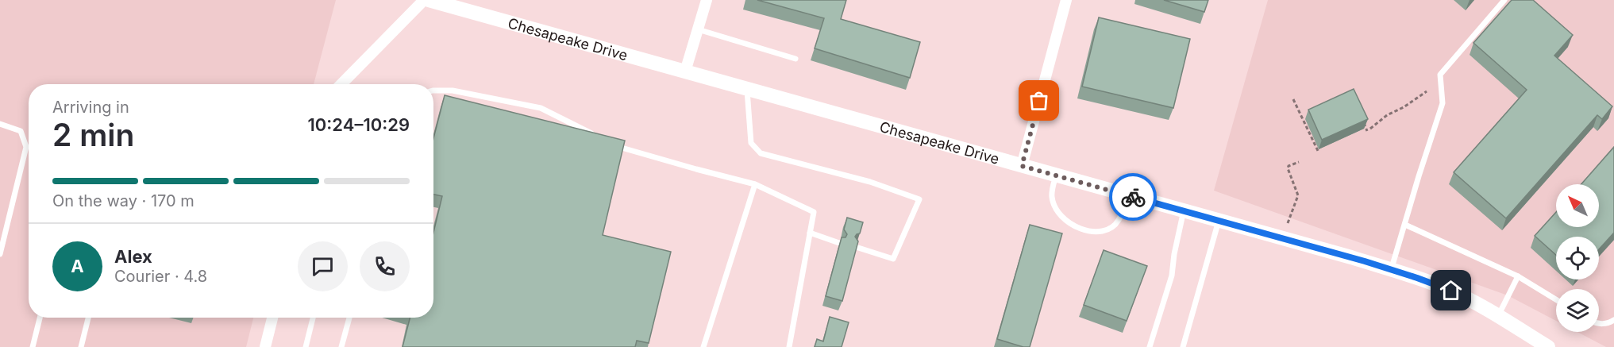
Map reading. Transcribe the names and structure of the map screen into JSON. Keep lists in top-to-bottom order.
{
  "streets": {
    "street": ["Chesapeake Drive"]
  },
  "north": "top left",
  "page": {
    "heading": ["2 min", "Arriving in", "10:24–10:29"],
    "panel": ["Alex", "Courier · 4.8"],
    "bar": "On the way · 170 m",
    "round": "A"
  }
}
